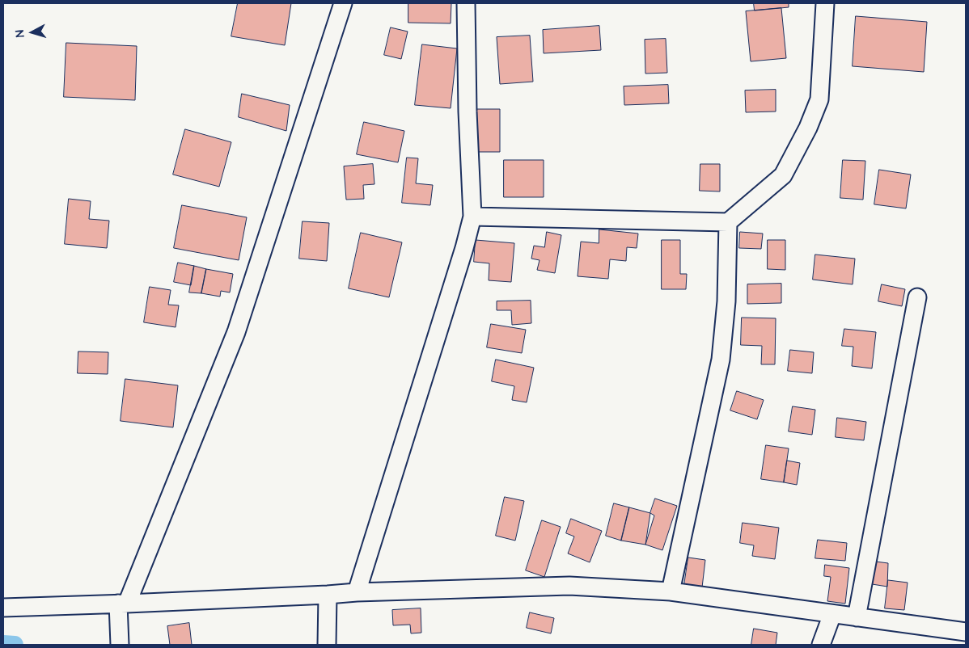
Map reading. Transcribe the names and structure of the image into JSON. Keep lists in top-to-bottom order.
{
  "north": "left"
}
